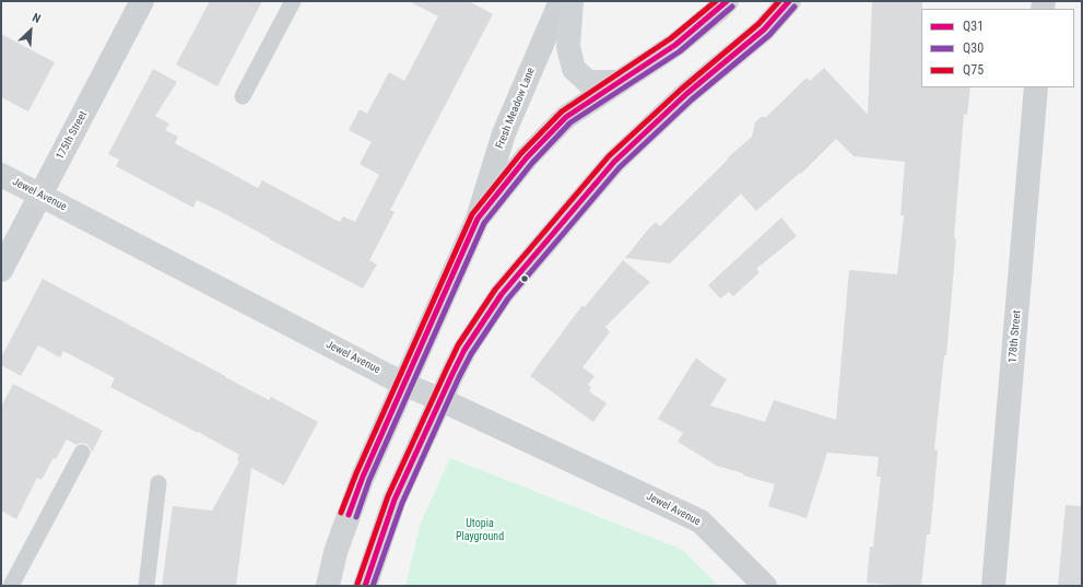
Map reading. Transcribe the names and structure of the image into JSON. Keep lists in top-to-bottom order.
{
  "streets": {
    "main road": ["Jewel Avenue"],
    "street": ["Fresh Meadow Lane", "175th Street", "178th Street"]
  },
  "crossings": [
    ["175th Street", "Jewel Avenue"]
  ],
  "parks": ["Utopia Playground"],
  "lines": ["transit line Q31", "transit line Q75", "transit line Q30"],
  "legend": ["Q31", "Q30", "Q75"],
  "north": "top right"
}
